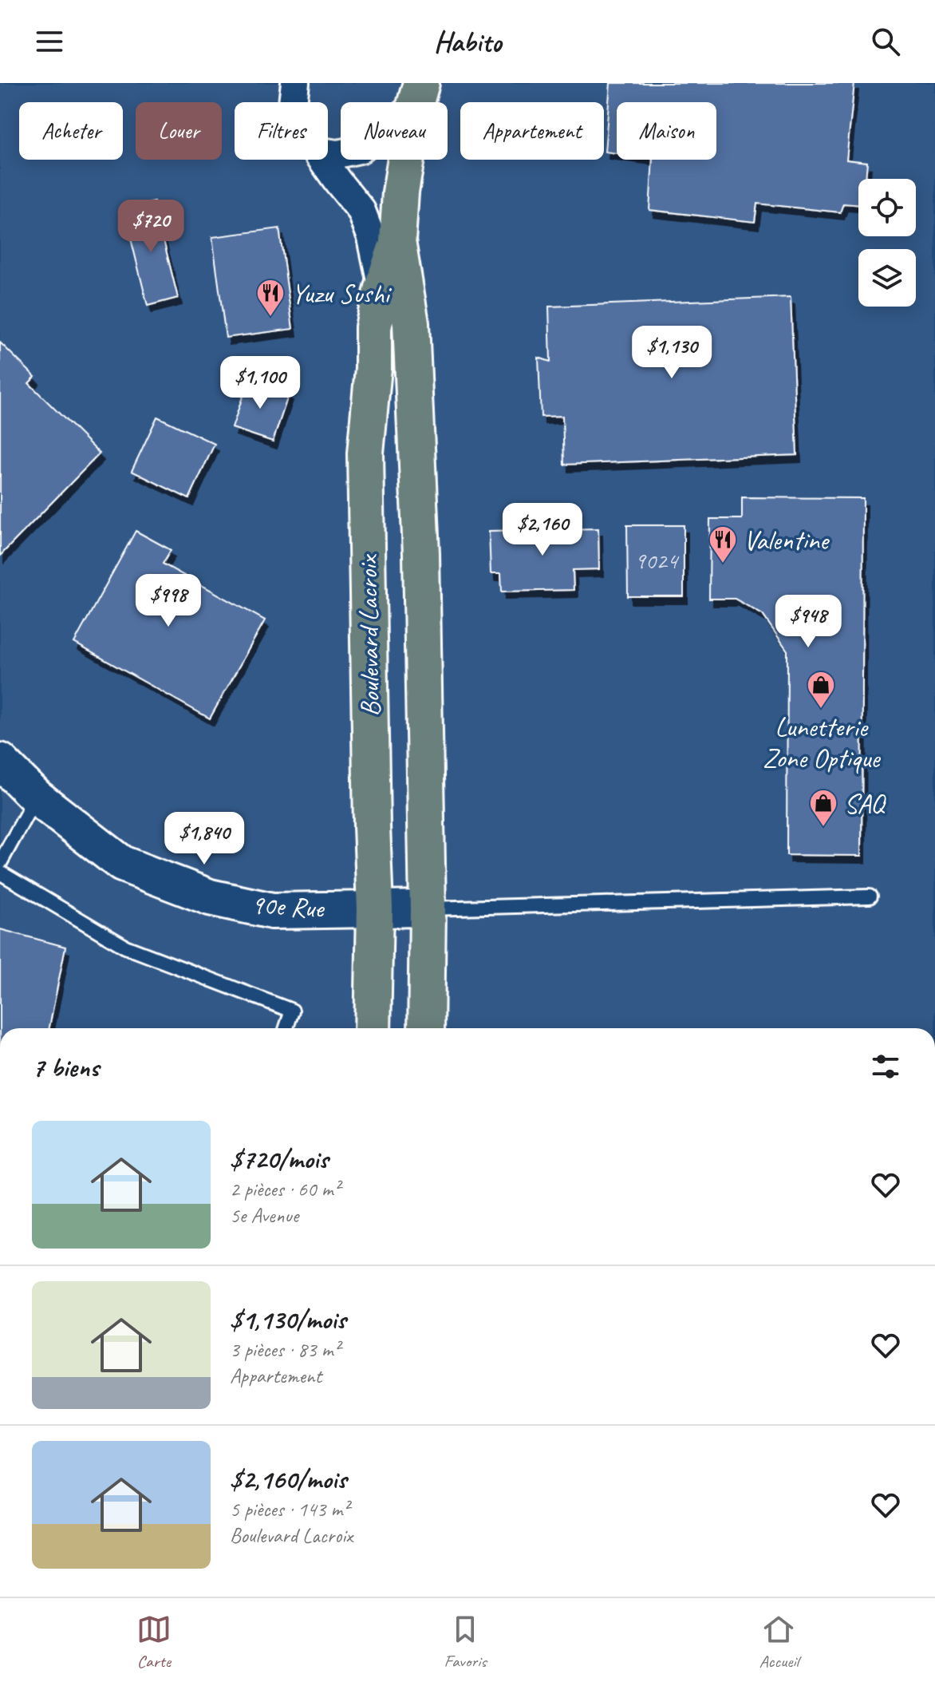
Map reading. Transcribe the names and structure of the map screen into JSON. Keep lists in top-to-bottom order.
{
  "streets": {
    "main road": ["Boulevard Lacroix"],
    "street": ["90e Rue"]
  },
  "crossings": [
    ["Boulevard Lacroix", "90e Rue"]
  ],
  "places": {
    "restaurant": ["Yuzu Sushi", "Valentine"],
    "shop": ["Lunetterie Zone Optique", "SAQ"]
  },
  "house_numbers": ["9024"],
  "page": {
    "header": "Habito",
    "chip": [
      "Acheter",
      "Louer",
      "Filtres",
      "Nouveau",
      "Appartement",
      "Maison"
    ],
    "price": [
      "$720",
      "$1,130",
      "$1,100",
      "$2,160",
      "$998",
      "$948",
      "$1,840"
    ],
    "heading": "7 biens",
    "list": [
      {
        "name": "$720/mois",
        "note": "2 pièces · 60 m² · 5e Avenue"
      },
      {
        "name": "$1,130/mois",
        "note": "3 pièces · 83 m² · Appartement"
      },
      {
        "name": "$2,160/mois",
        "note": "5 pièces · 143 m² · Boulevard Lacroix"
      }
    ],
    "tabs": ["Carte", "Favoris", "Accueil"]
  }
}
